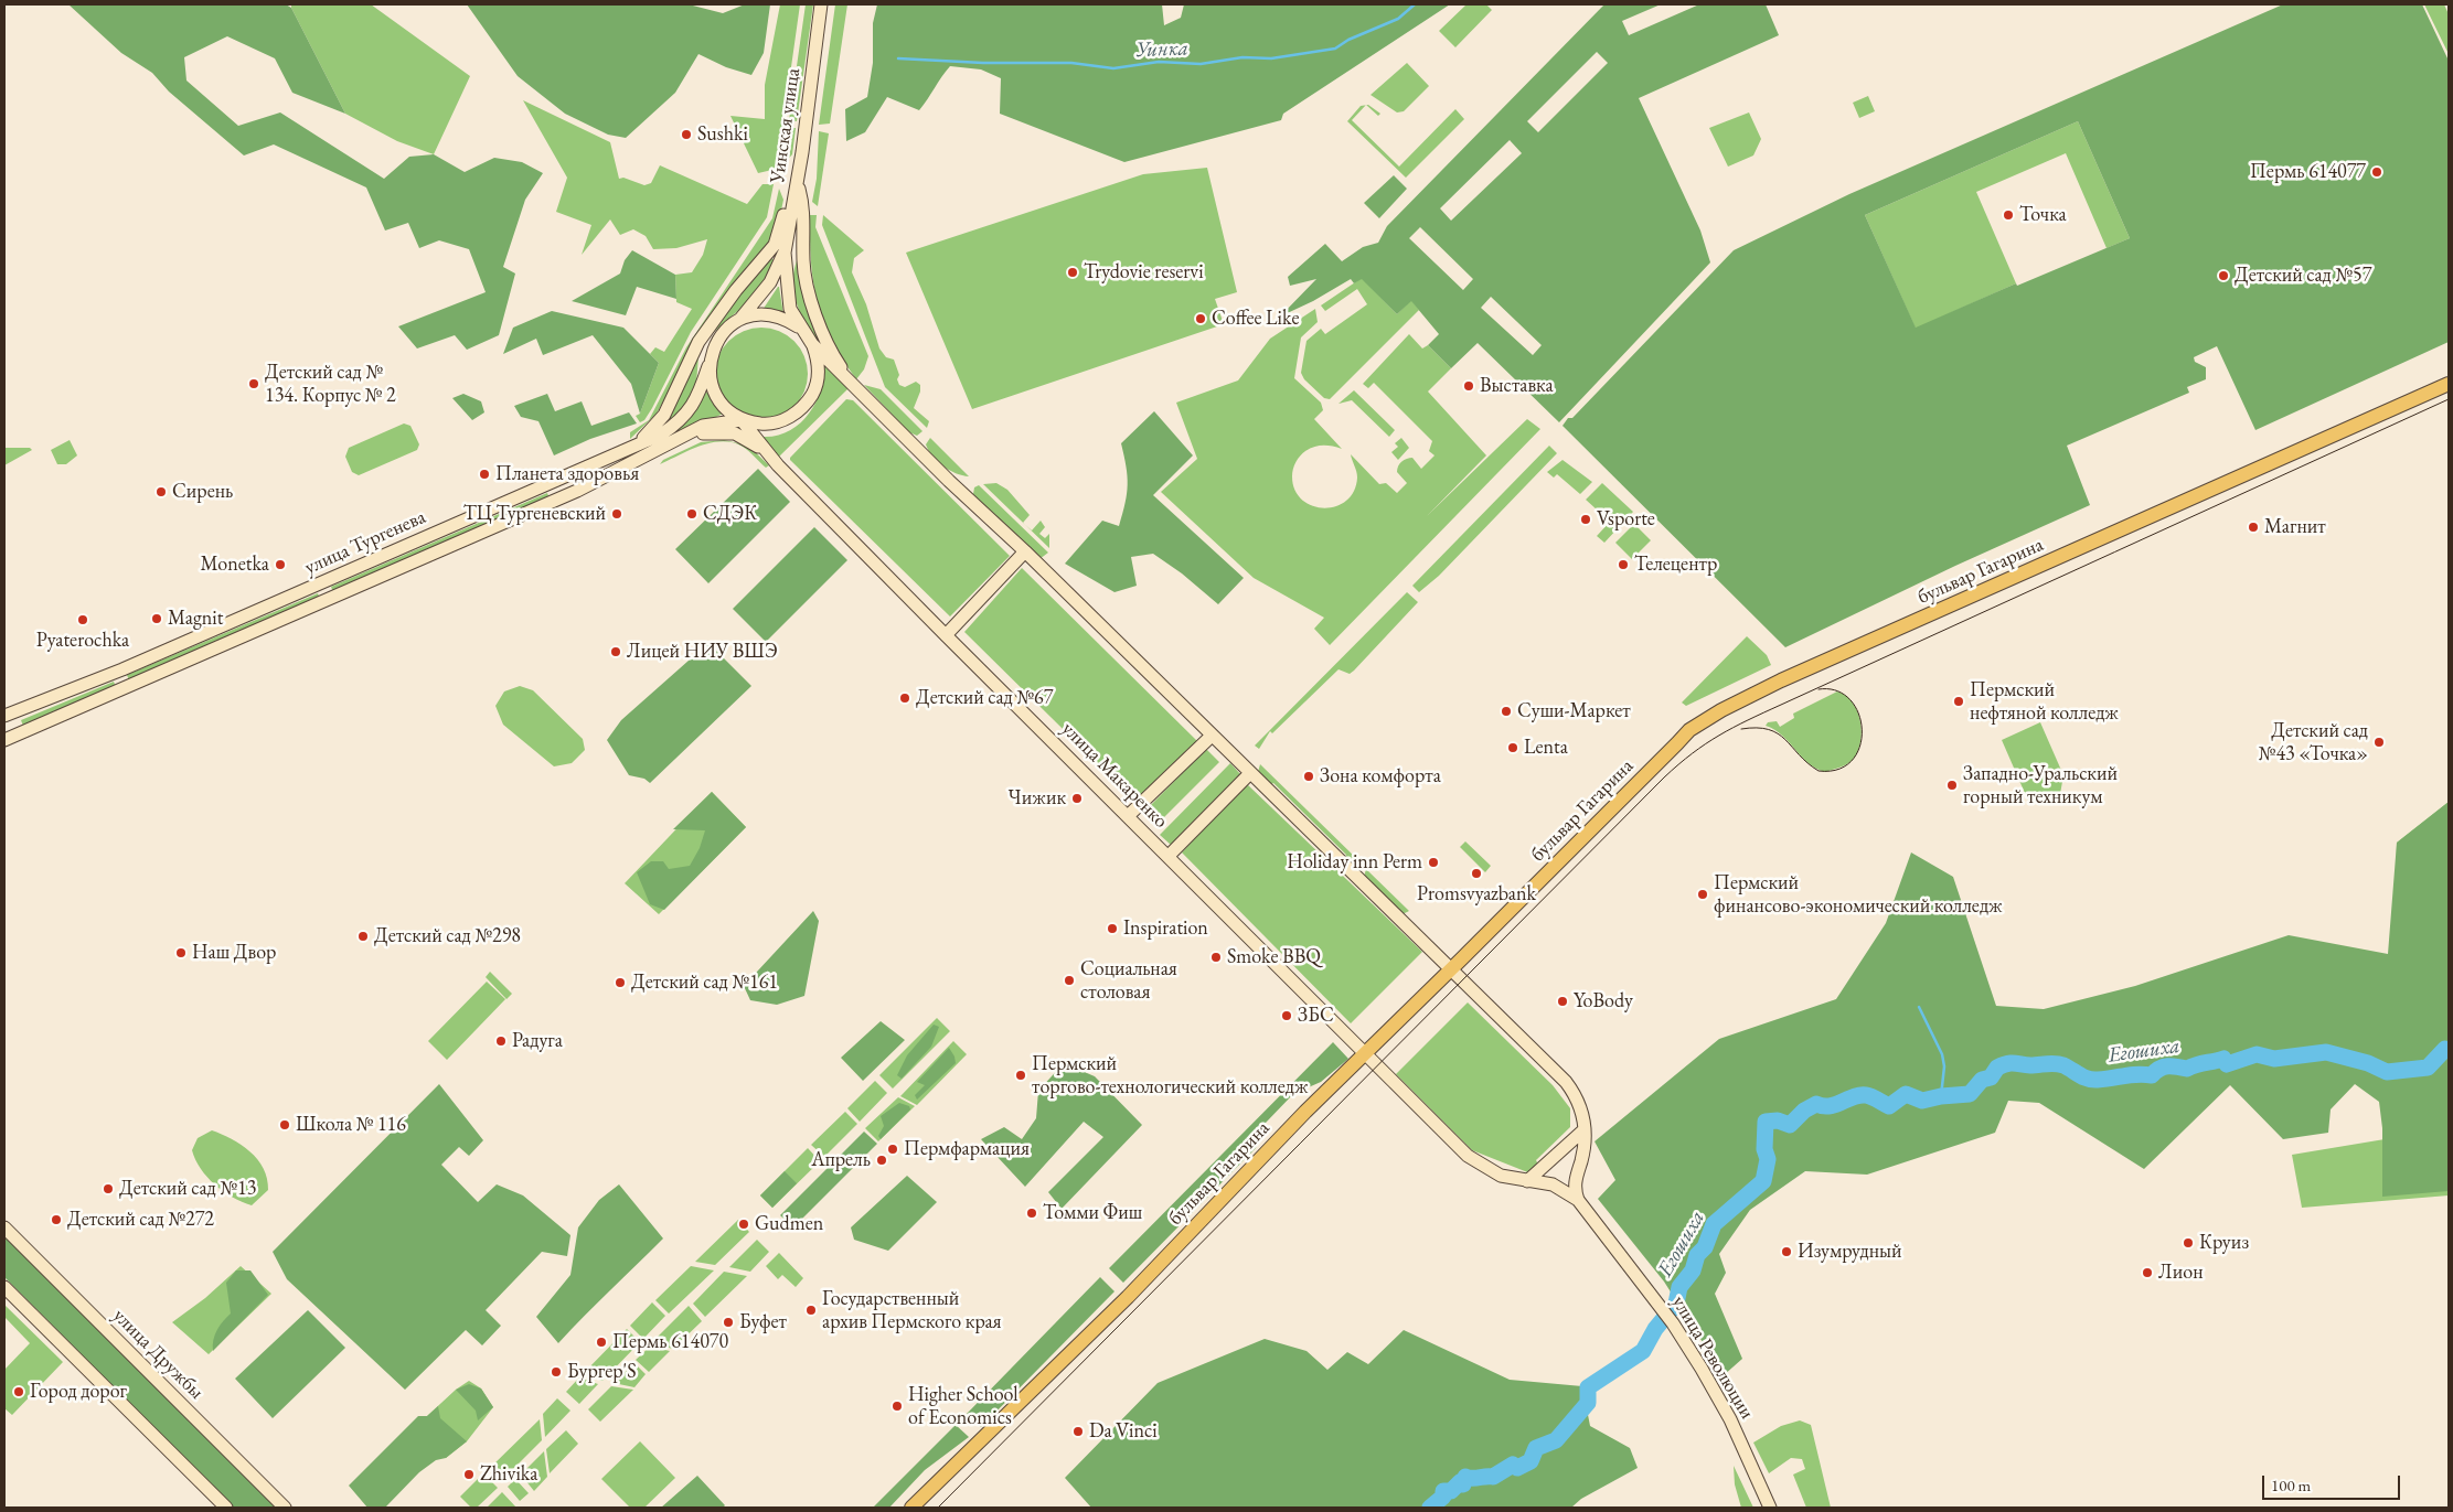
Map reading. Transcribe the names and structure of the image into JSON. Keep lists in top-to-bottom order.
{
  "streets": {
    "main road": [
      "Уинская улица",
      "улица Тургенева",
      "бульвар Гагарина",
      "улица Макаренко",
      "улица Дружбы",
      "улица Революции"
    ]
  },
  "crossings": [
    ["улица Тургенева", "улица Макаренко"],
    ["бульвар Гагарина", "улица Макаренко"],
    ["бульвар Гагарина", "улица Революции"],
    ["улица Макаренко", "улица Революции"]
  ],
  "water": ["Уинка", "Егошиха"],
  "places": [
    "Sushki",
    "Пермь 614077",
    "Точка",
    "Trydovie reservi",
    "Детский сад №57",
    "Coffee Like",
    "Детский сад № 134. Корпус № 2",
    "Выставка",
    "Планета здоровья",
    "Сирень",
    "ТЦ Тургеневский",
    "СДЭК",
    "Vsporte",
    "Магнит",
    "Monetka",
    "Телецентр",
    "Magnit",
    "Pyaterochka",
    "Лицей НИУ ВШЭ",
    "Детский сад №67",
    "Пермский нефтяной колледж",
    "Суши-Маркет",
    "Детский сад №43 «Точка»",
    "Lenta",
    "Зона комфорта",
    "Западно-Уральский горный техникум",
    "Чижик",
    "Holiday inn Perm",
    "Promsvyazbank",
    "Пермский финансово-экономический колледж",
    "Inspiration",
    "Детский сад №298",
    "Наш Двор",
    "Smoke BBQ",
    "Социальная столовая",
    "Детский сад №161",
    "YoBody",
    "ЗБС",
    "Радуга",
    "Пермский торгово-технологический колледж",
    "Школа № 116",
    "Пермфармация",
    "Апрель",
    "Детский сад №13",
    "Томми Фиш",
    "Детский сад №272",
    "Gudmen",
    "Круиз",
    "Изумрудный",
    "Лион",
    "Государственный архив Пермского края",
    "Буфет",
    "Пермь 614070",
    "Бургер'S",
    "Город дорог",
    "Higher School of Economics",
    "Da Vinci",
    "Zhivika"
  ],
  "scale_bar": "100 m"
}
